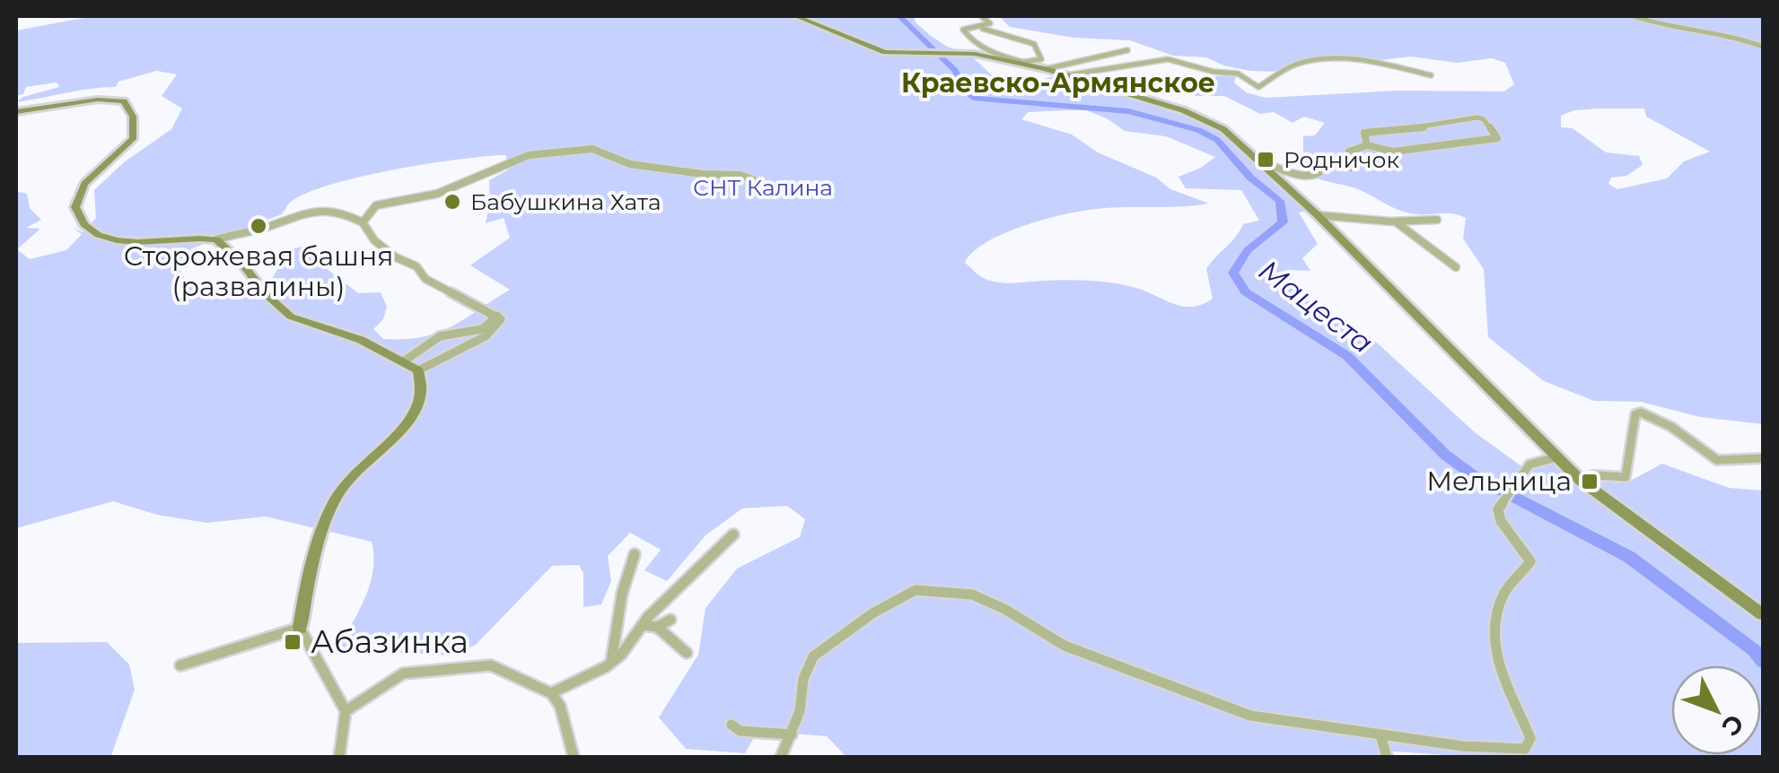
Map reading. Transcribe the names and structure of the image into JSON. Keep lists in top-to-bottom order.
{
  "districts": ["Краевско-Армянское"],
  "water": ["Мацеста"],
  "parks": ["СНТ Калина"],
  "places": {
    "transit": ["Родничок", "Мельница", "Абазинка"],
    "other": ["Бабушкина Хата", "Сторожевая башня (развалины)"]
  },
  "north": "bottom right"
}
